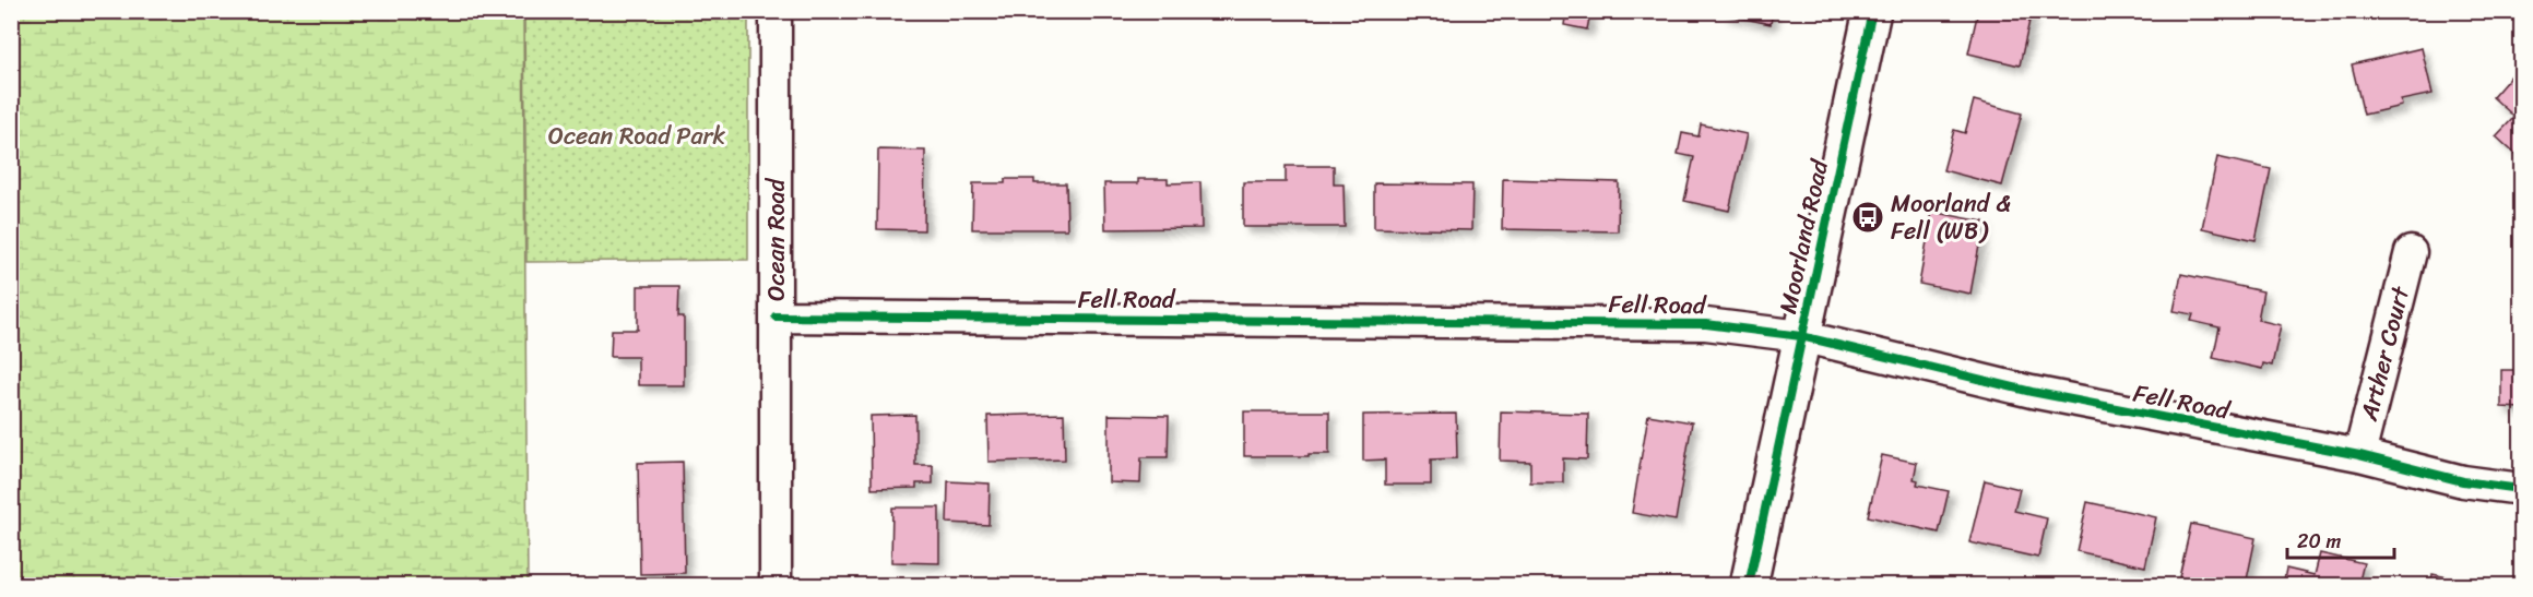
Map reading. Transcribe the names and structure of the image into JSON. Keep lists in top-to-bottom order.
{
  "streets": {
    "street": [
      "Moorland Road",
      "Ocean Road",
      "Fell Road",
      "Arther Court"
    ]
  },
  "crossings": [
    ["Moorland Road", "Fell Road"],
    ["Ocean Road", "Fell Road"],
    ["Fell Road", "Arther Court"]
  ],
  "parks": ["Ocean Road Park"],
  "places": {
    "bus stop": ["Moorland & Fell (WB)"]
  },
  "scale_bar": "20 m"
}
